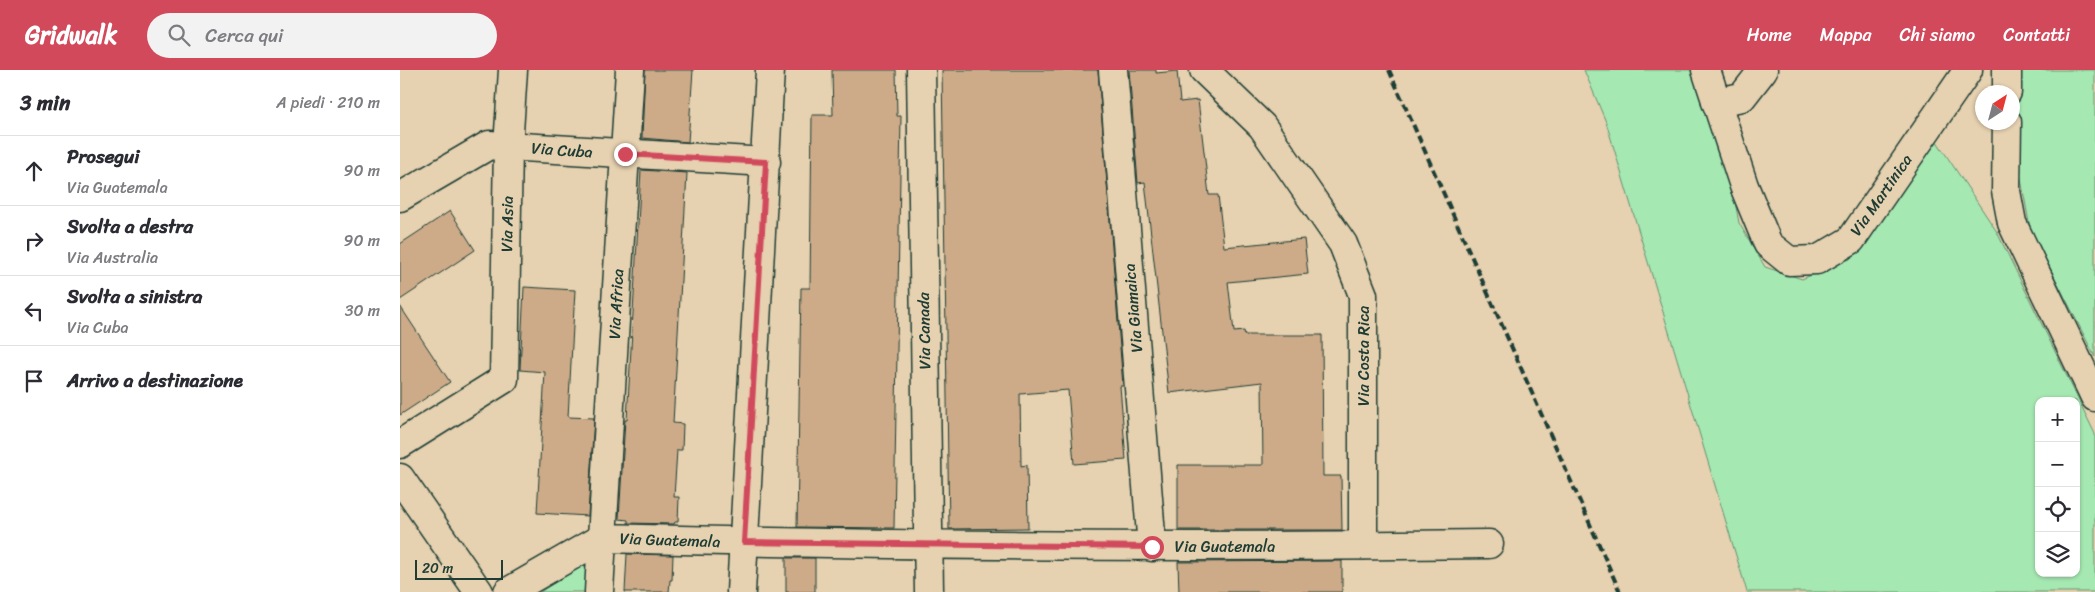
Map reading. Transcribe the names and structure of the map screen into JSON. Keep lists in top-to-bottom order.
{
  "streets": {
    "street": [
      "Via Cuba",
      "Via Martinica",
      "Via Asia",
      "Via Africa",
      "Via Giamaica",
      "Via Canada",
      "Via Costa Rica",
      "Via Guatemala"
    ]
  },
  "crossings": [
    ["Via Cuba", "Via Asia"],
    ["Via Cuba", "Via Africa"],
    ["Via Africa", "Via Guatemala"],
    ["Via Giamaica", "Via Guatemala"],
    ["Via Canada", "Via Guatemala"],
    ["Via Costa Rica", "Via Guatemala"]
  ],
  "scale_bar": "20 m",
  "north": "top right",
  "page": {
    "header": "Gridwalk",
    "search": "Cerca qui",
    "nav": [
      "Home",
      "Mappa",
      "Chi siamo",
      "Contatti"
    ],
    "heading": ["3 min", "A piedi · 210 m"],
    "list": [
      ["Prosegui", "Via Guatemala", "90 m"],
      ["Svolta a destra", "Via Australia", "90 m"],
      ["Svolta a sinistra", "Via Cuba", "30 m"],
      "Arrivo a destinazione"
    ],
    "map_buttons": ["+", "−"],
    "scale": "20 m"
  }
}
